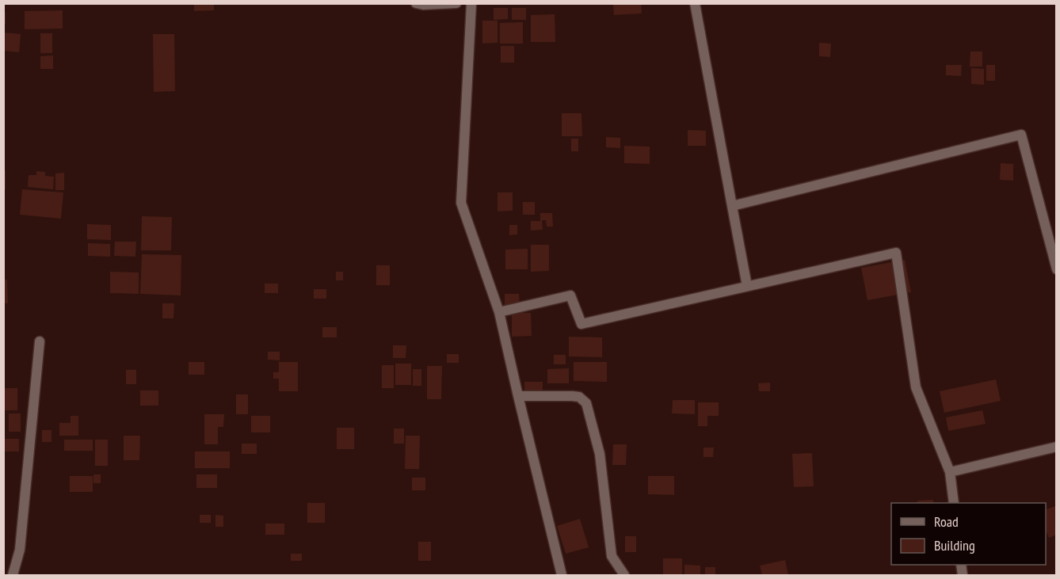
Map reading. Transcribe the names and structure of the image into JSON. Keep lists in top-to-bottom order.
{
  "legend": ["Road", "Building"]
}
